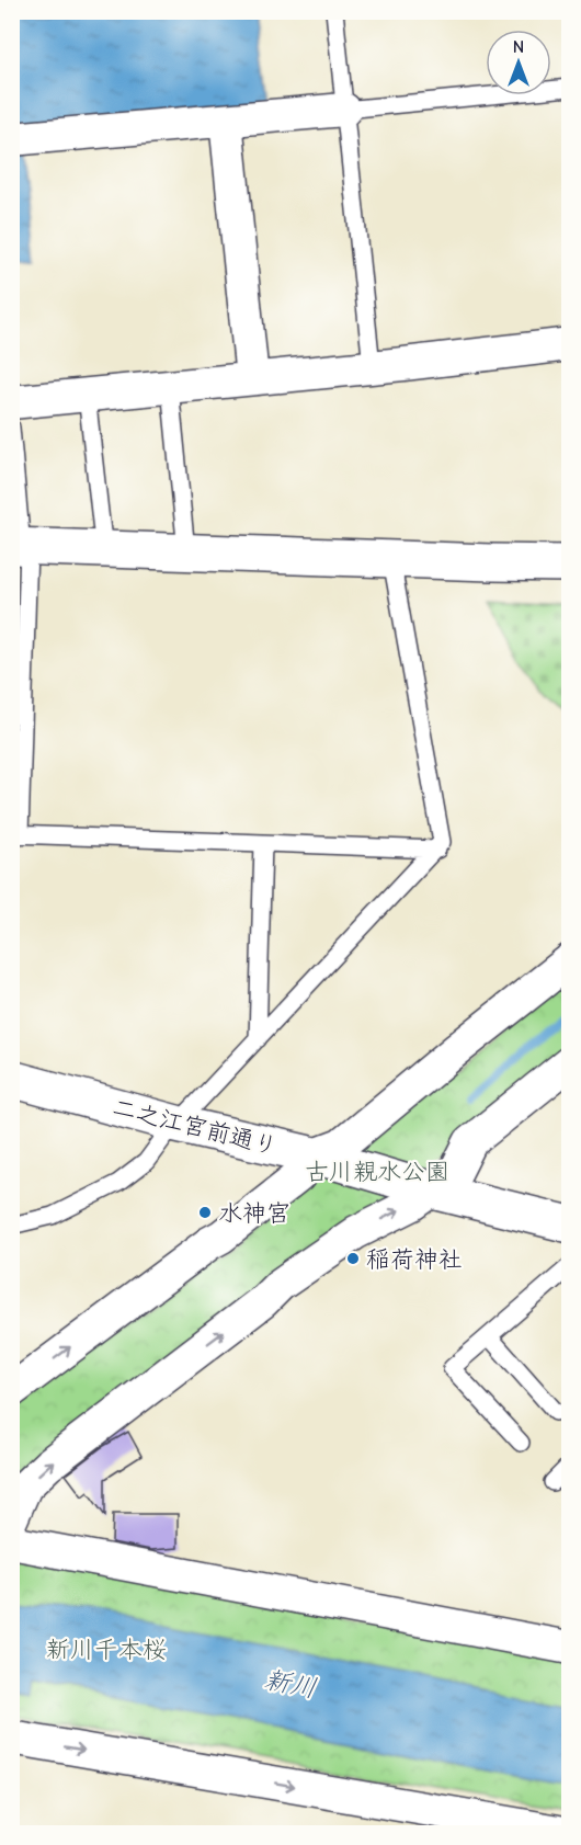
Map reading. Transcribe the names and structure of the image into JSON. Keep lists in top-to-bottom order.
{
  "streets": {
    "street": ["二之江宮前通り"]
  },
  "water": ["新川"],
  "parks": ["古川親水公園", "新川千本桜"],
  "places": ["水神宮", "稲荷神社"],
  "north": "top"
}
